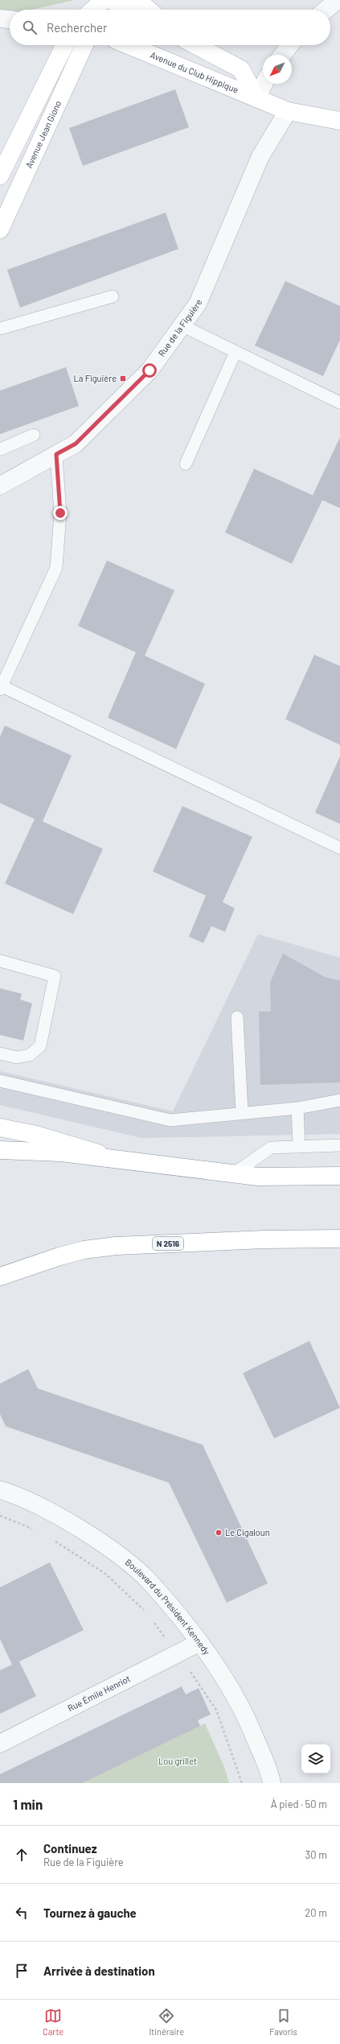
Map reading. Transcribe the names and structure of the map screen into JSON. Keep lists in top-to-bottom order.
{
  "streets": {
    "main road": ["Avenue du Club Hippique", "Avenue Jean Giono", "N 2516"],
    "street": ["Rue de la Figuière", "Boulevard du Président Kennedy", "Rue Émile Henriot"]
  },
  "crossings": [
    ["Avenue du Club Hippique", "Rue de la Figuière"],
    ["Boulevard du Président Kennedy", "Rue Émile Henriot"]
  ],
  "parks": ["Lou grillet"],
  "places": {
    "transit": ["La Figuière"],
    "other": ["Le Cigaloun"]
  },
  "north": "bottom left",
  "page": {
    "search": "Rechercher",
    "heading": ["1 min", "À pied · 50 m"],
    "list": [
      ["Continuez", "Rue de la Figuière", "30 m"],
      ["Tournez à gauche", "20 m"],
      "Arrivée à destination"
    ],
    "nav": ["Carte", "Itinéraire", "Favoris"]
  }
}
